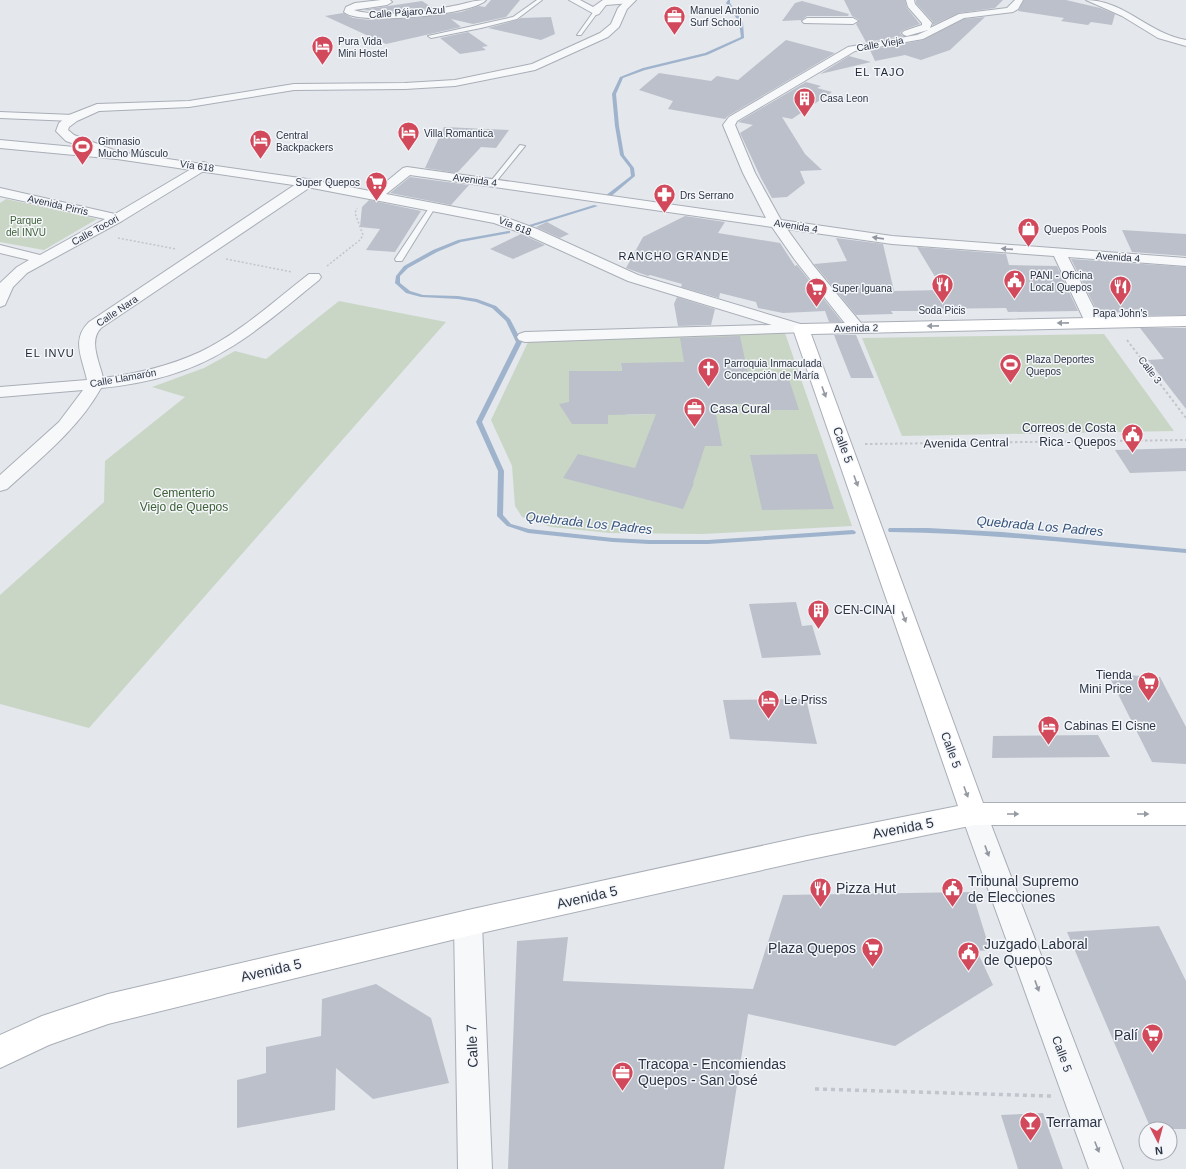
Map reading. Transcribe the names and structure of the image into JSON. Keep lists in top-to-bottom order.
{
  "streets": {
    "main road": ["Avenida 2", "Calle 5", "Avenida 5"],
    "street": [
      "Calle Pájaro Azul",
      "Calle Vieja",
      "Vía 618",
      "Avenida 4",
      "Avenida Pirrís",
      "Calle Tocori",
      "Calle Nara",
      "Calle Llamarón",
      "Calle 7"
    ],
    "path": ["Calle 3", "Avenida Central"]
  },
  "crossings": [
    ["Calle Vieja", "Avenida 4"],
    ["Vía 618", "Avenida 4"],
    ["Vía 618", "Calle Tocori"],
    ["Vía 618", "Calle Nara"],
    ["Vía 618", "Avenida 2"],
    ["Vía 618", "Calle 5"],
    ["Avenida Pirrís", "Calle Tocori"],
    ["Calle Nara", "Calle Llamarón"],
    ["Avenida 2", "Calle 3"],
    ["Avenida 2", "Calle 5"],
    ["Avenida Central", "Calle 5"],
    ["Calle 5", "Avenida 5"],
    ["Avenida 5", "Calle 7"]
  ],
  "one_way": ["Avenida 2", "Calle 5"],
  "districts": ["EL TAJO", "RANCHO GRANDE", "EL INVU"],
  "water": ["Quebrada Los Padres"],
  "parks": ["Parque del INVU", "Cementerio Viejo de Quepos"],
  "places": {
    "office": ["Manuel Antonio Surf School", "Casa Cural", "Tracopa - Encomiendas Quepos - San José"],
    "hotel": [
      "Pura Vida Mini Hostel",
      "Villa Romantica",
      "Central Backpackers",
      "Le Priss",
      "Cabinas El Cisne"
    ],
    "building": ["Casa Leon", "CEN-CINAI"],
    "sports": ["Gimnasio Mucho Músculo", "Plaza Deportes Quepos"],
    "supermarket": [
      "Super Quepos",
      "Super Iguana",
      "Tienda Mini Price",
      "Plaza Quepos",
      "Palí"
    ],
    "pharmacy": ["Drs Serrano"],
    "shop": ["Quepos Pools"],
    "public building": [
      "PANI - Oficina Local Quepos",
      "Correos de Costa Rica - Quepos",
      "Tribunal Supremo de Elecciones",
      "Juzgado Laboral de Quepos"
    ],
    "restaurant": ["Soda Picis", "Papa John's", "Pizza Hut"],
    "church": ["Parroquia Inmaculada Concepción de María"],
    "bar": ["Terramar"]
  },
  "north": "bottom"
}
